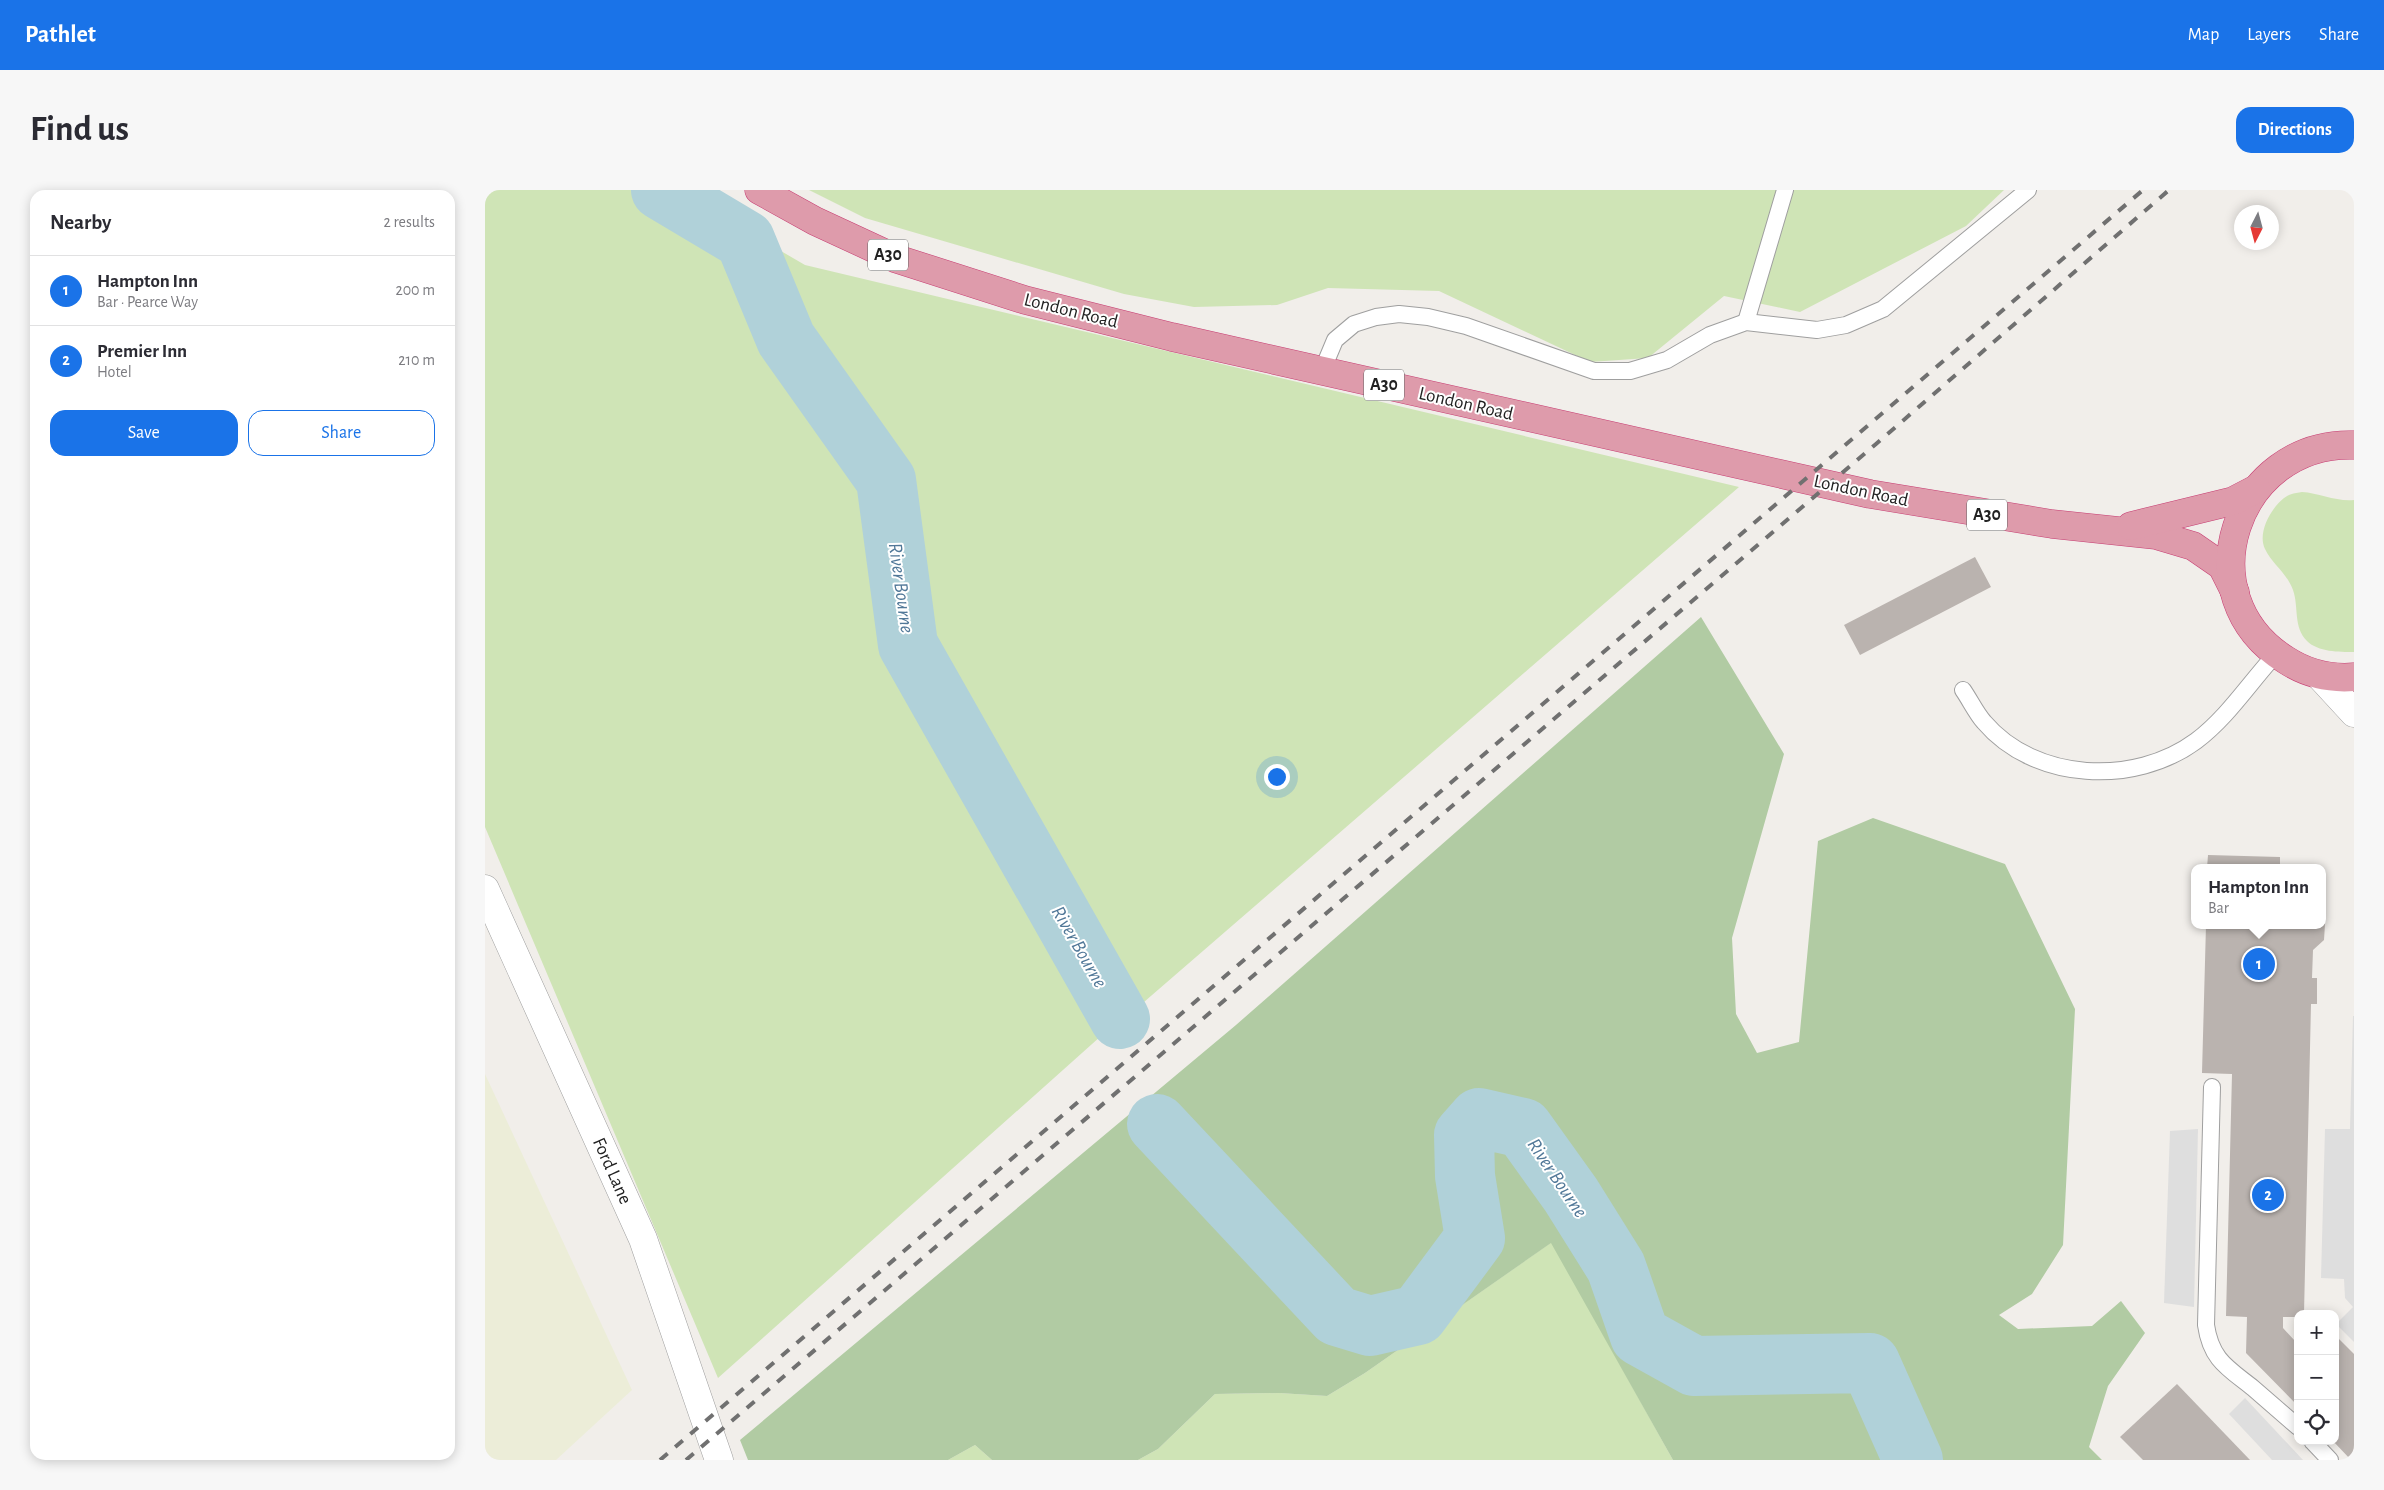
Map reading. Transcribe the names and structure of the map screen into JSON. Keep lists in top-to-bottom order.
{
  "streets": {
    "highway": ["A30", "London Road"],
    "street": ["Ford Lane"]
  },
  "water": ["River Bourne"],
  "north": "bottom",
  "page": {
    "header": "Pathlet",
    "nav": ["Map", "Layers", "Share"],
    "buttons": [
      "Directions",
      ["Save", "Share"]
    ],
    "title": "Find us",
    "heading": ["Nearby", "2 results"],
    "list": [
      {
        "mark": "1",
        "name": "Hampton Inn",
        "note": "Bar · Pearce Way",
        "value": "200 m"
      },
      {
        "mark": "2",
        "name": "Premier Inn",
        "note": "Hotel",
        "value": "210 m"
      }
    ],
    "popup": ["Hampton Inn", "Bar"],
    "pins": ["1", "2"],
    "map_buttons": ["+", "−"]
  }
}
